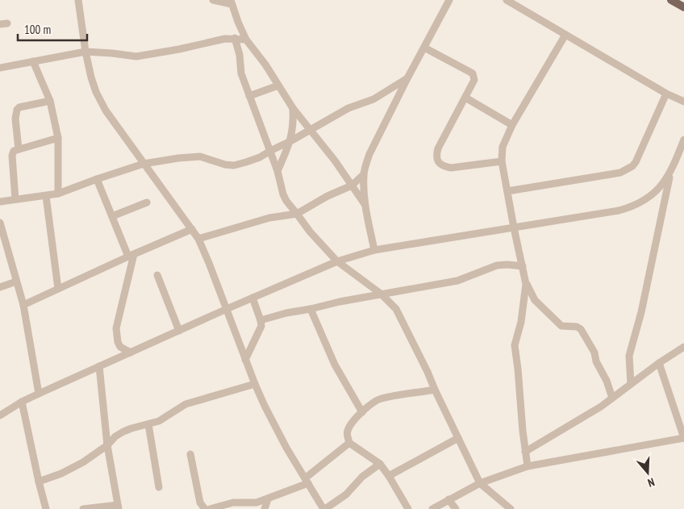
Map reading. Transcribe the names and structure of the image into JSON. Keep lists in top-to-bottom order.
{
  "scale_bar": "100 m",
  "north": "bottom"
}
